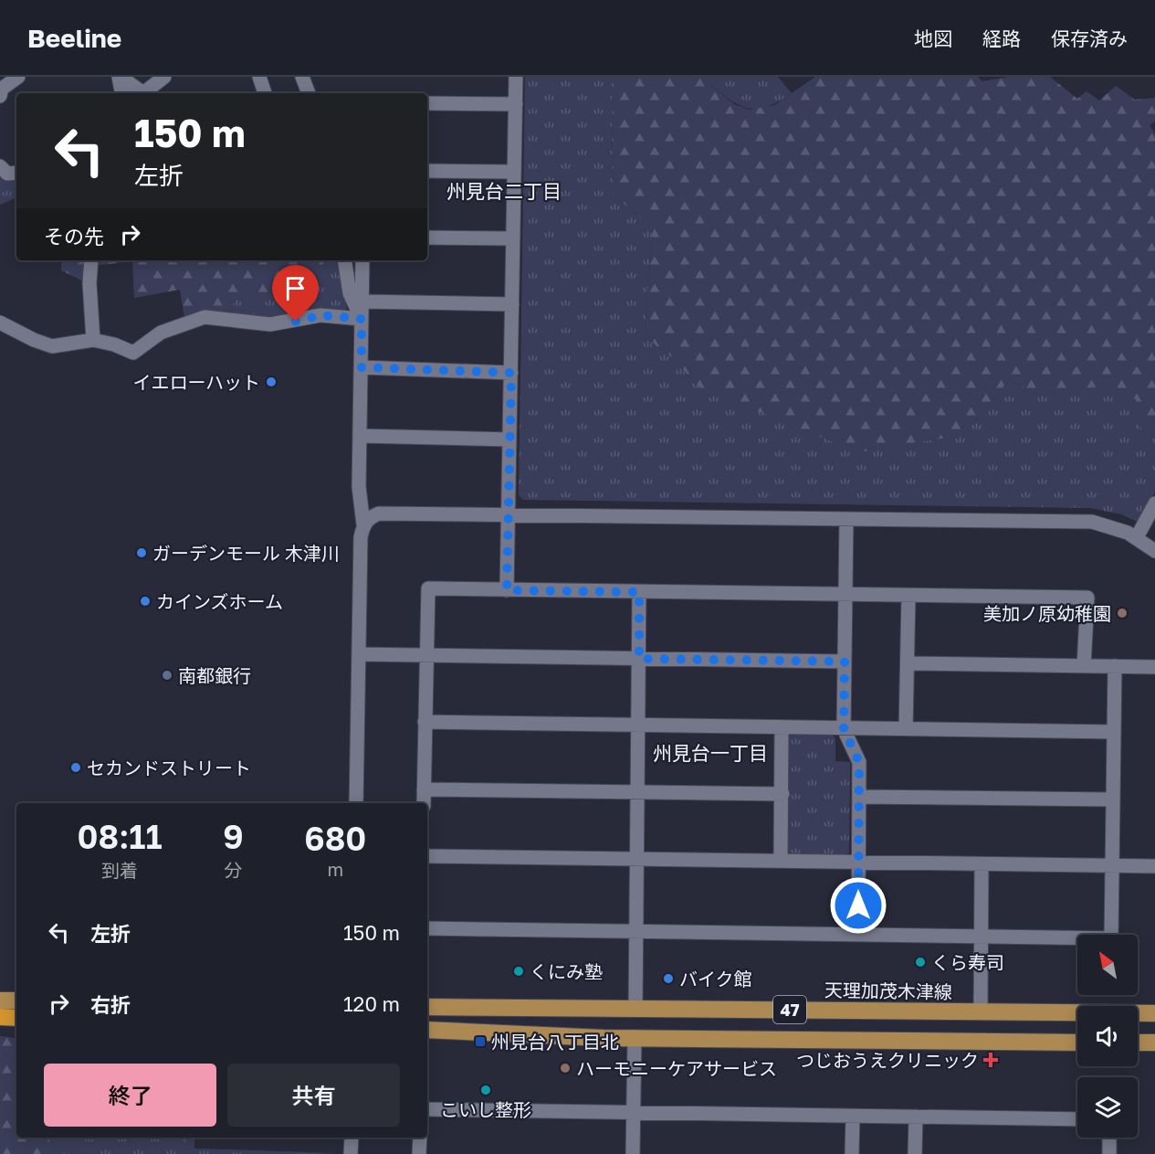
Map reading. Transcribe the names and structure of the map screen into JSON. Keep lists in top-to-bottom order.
{
  "streets": {
    "main road": ["天理加茂木津線", "47"]
  },
  "districts": ["州見台二丁目", "州見台一丁目"],
  "places": {
    "other": [
      "イエローハット",
      "ガーデンモール 木津川",
      "カインズホーム",
      "美加ノ原幼稚園",
      "南都銀行",
      "セカンドストリート",
      "くら寿司",
      "くにみ塾",
      "バイク館",
      "ハーモニーケアサービス",
      "こいし整形"
    ],
    "transit": ["州見台八丁目北"],
    "health": ["つじおうえクリニック"]
  },
  "north": "top left",
  "page": {
    "header": "Beeline",
    "nav": ["地図", "経路", "保存済み"],
    "turn": ["150 m", "左折"],
    "then": "その先",
    "eta": [
      "08:11",
      "到着",
      "9",
      "分",
      "680",
      "m"
    ],
    "list": [
      {
        "name": "左折",
        "value": "150 m"
      },
      {
        "name": "右折",
        "value": "120 m"
      }
    ],
    "buttons": ["終了", "共有"]
  }
}
